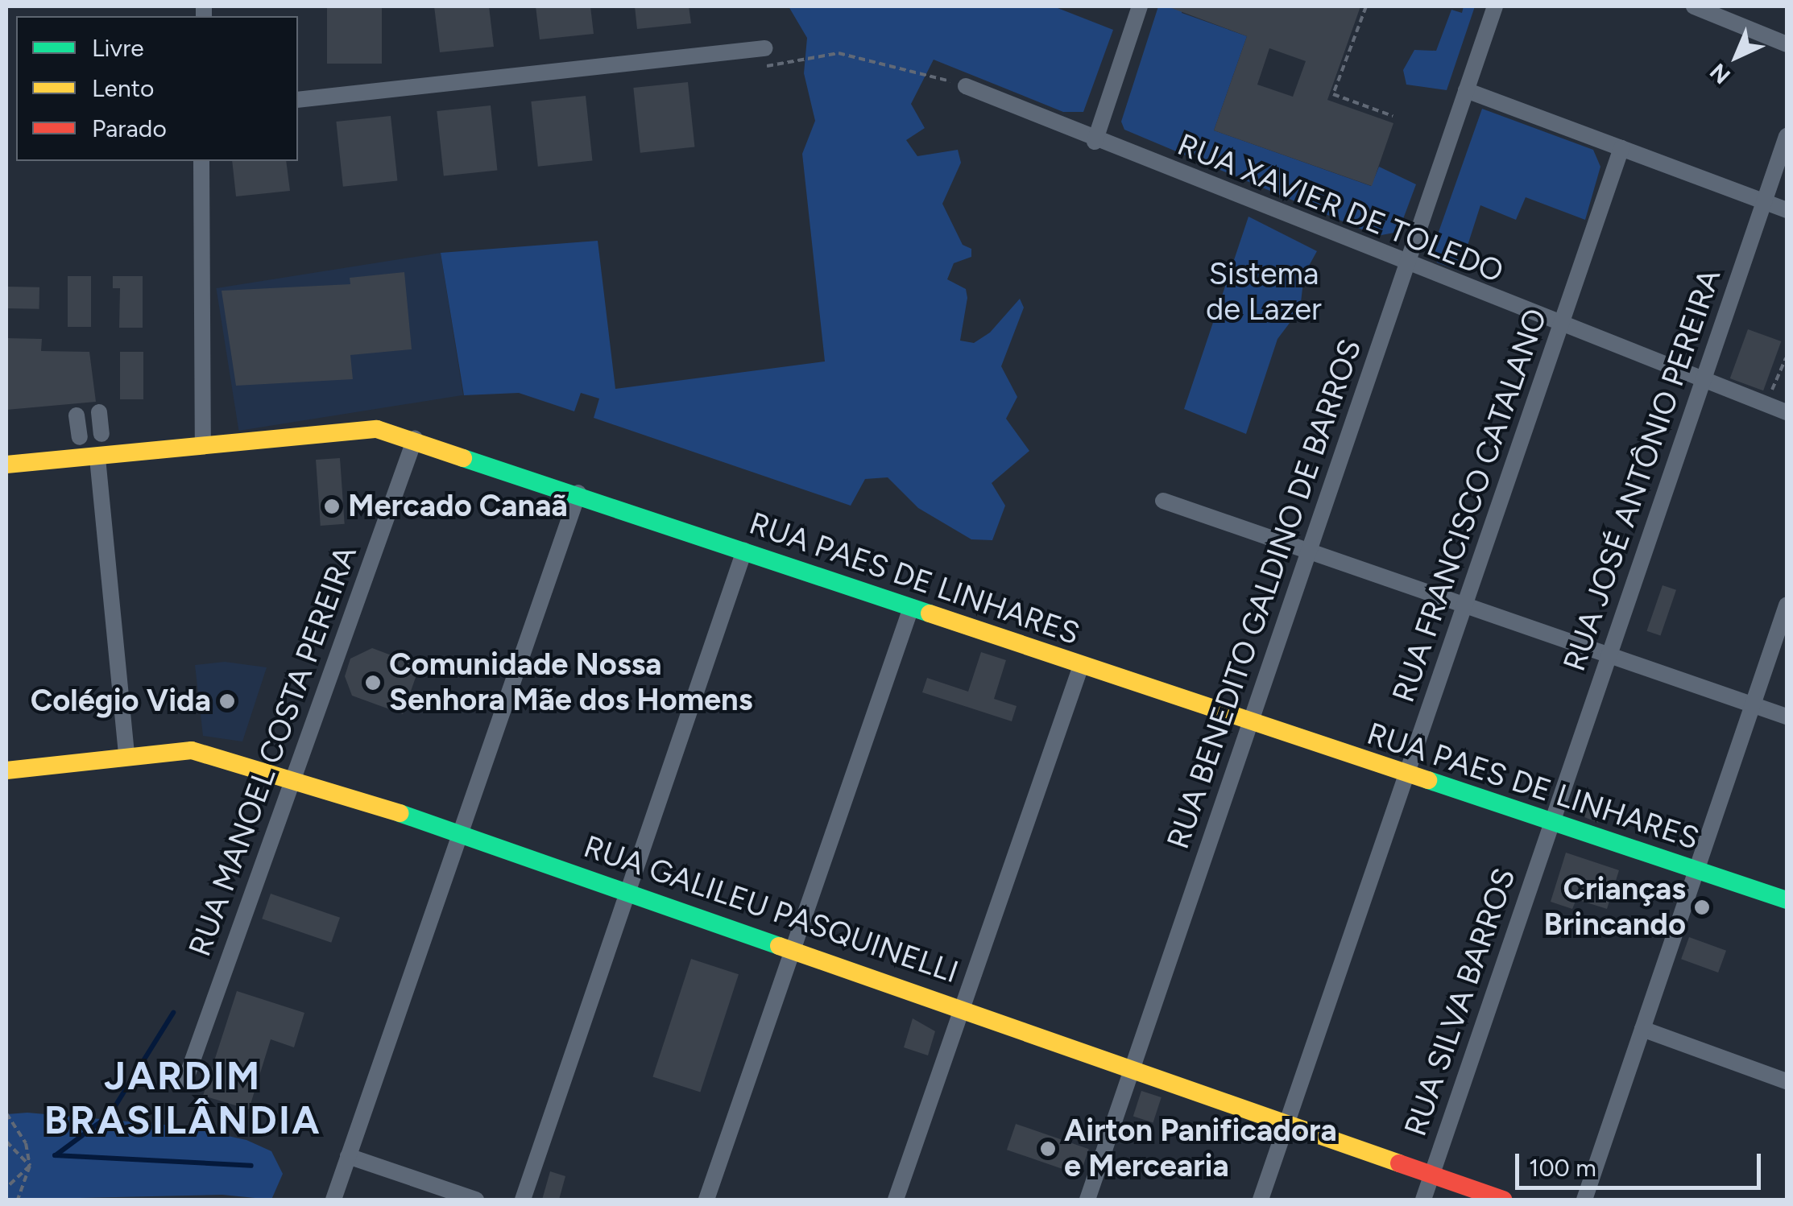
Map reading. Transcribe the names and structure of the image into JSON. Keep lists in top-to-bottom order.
{
  "streets": {
    "street": [
      "RUA XAVIER DE TOLEDO",
      "RUA JOSÉ ANTÔNIO PEREIRA",
      "RUA FRANCISCO CATALANO",
      "RUA PAES DE LINHARES",
      "RUA BENEDITO GALDINO DE BARROS",
      "RUA MANOEL COSTA PEREIRA",
      "RUA GALILEU PASQUINELLI",
      "RUA SILVA BARROS"
    ]
  },
  "crossings": [
    ["RUA XAVIER DE TOLEDO", "RUA JOSÉ ANTÔNIO PEREIRA"],
    ["RUA XAVIER DE TOLEDO", "RUA FRANCISCO CATALANO"],
    ["RUA XAVIER DE TOLEDO", "RUA BENEDITO GALDINO DE BARROS"],
    ["RUA JOSÉ ANTÔNIO PEREIRA", "RUA PAES DE LINHARES"],
    ["RUA JOSÉ ANTÔNIO PEREIRA", "RUA SILVA BARROS"],
    ["RUA FRANCISCO CATALANO", "RUA PAES DE LINHARES"],
    ["RUA FRANCISCO CATALANO", "RUA GALILEU PASQUINELLI"],
    ["RUA PAES DE LINHARES", "RUA BENEDITO GALDINO DE BARROS"],
    ["RUA PAES DE LINHARES", "RUA MANOEL COSTA PEREIRA"],
    ["RUA PAES DE LINHARES", "RUA SILVA BARROS"],
    ["RUA BENEDITO GALDINO DE BARROS", "RUA GALILEU PASQUINELLI"],
    ["RUA MANOEL COSTA PEREIRA", "RUA GALILEU PASQUINELLI"],
    ["RUA GALILEU PASQUINELLI", "RUA SILVA BARROS"]
  ],
  "districts": ["JARDIM BRASILÂNDIA"],
  "parks": ["Sistema de Lazer"],
  "places": [
    "Mercado Canaã",
    "Comunidade Nossa Senhora Mãe dos Homens",
    "Colégio Vida",
    "Crianças Brincando",
    "Airton Panificadora e Mercearia"
  ],
  "legend": ["Livre", "Lento", "Parado"],
  "scale_bar": "100 m",
  "north": "bottom left"
}
